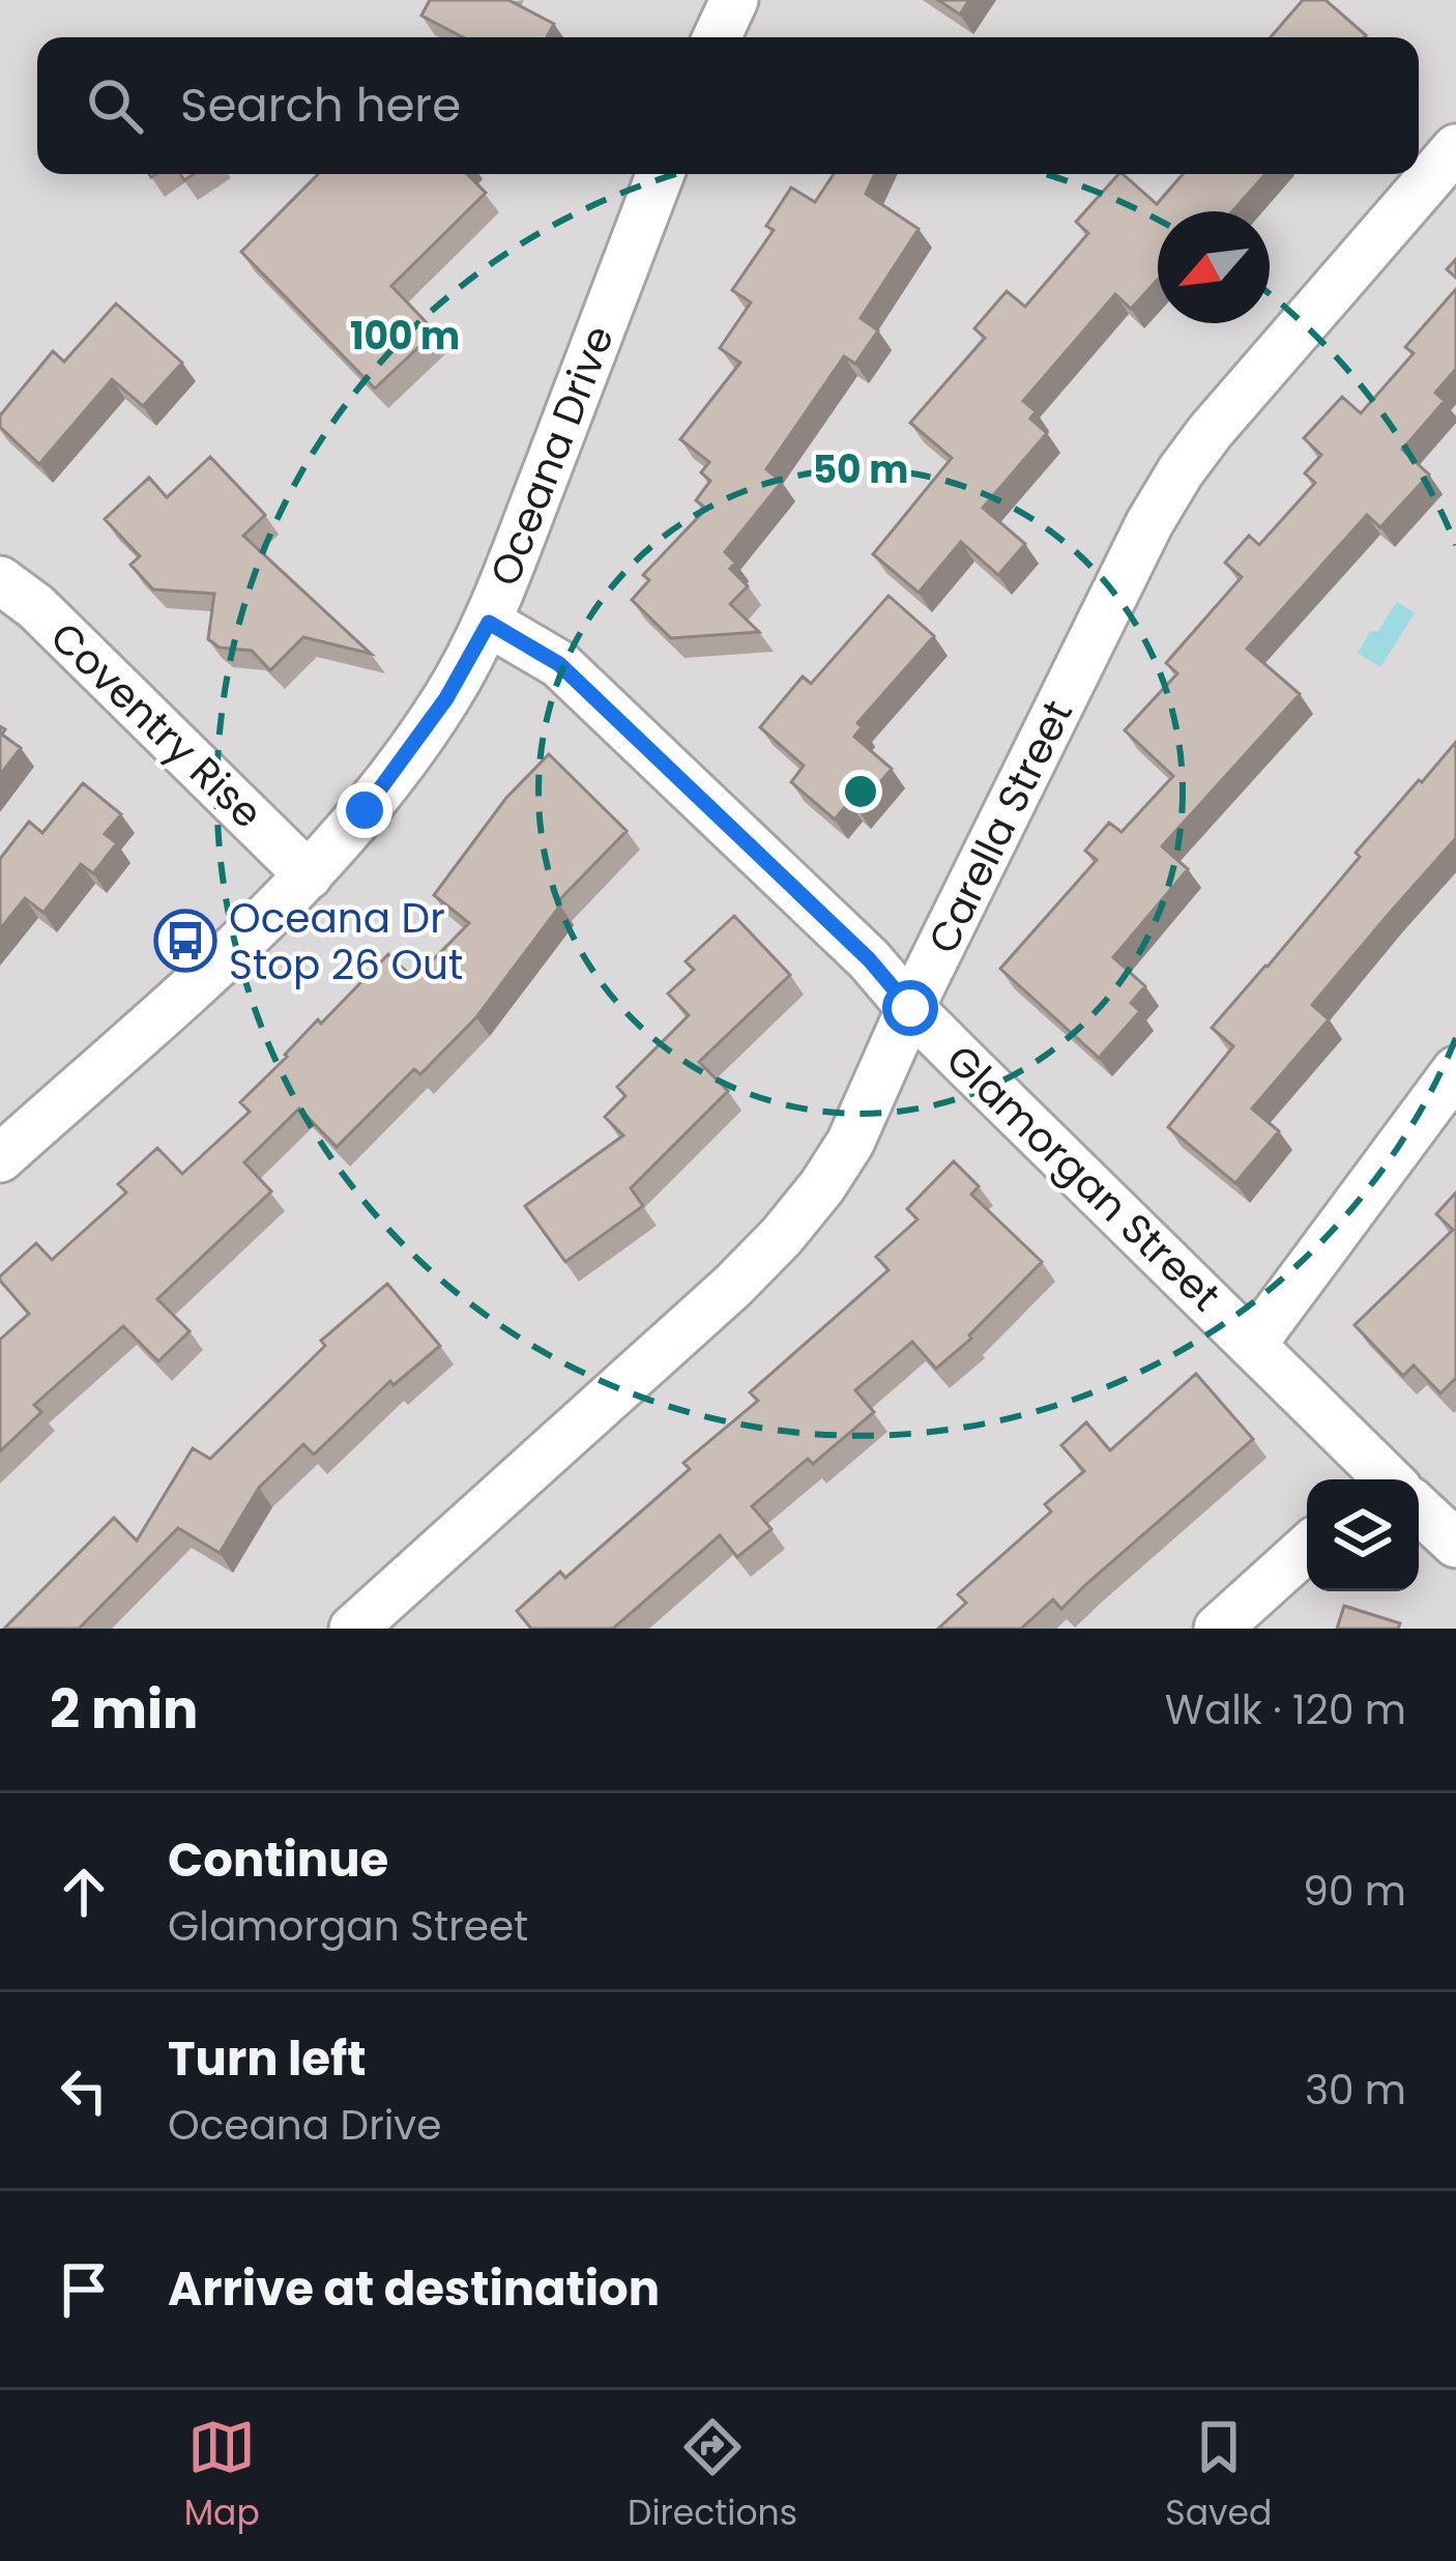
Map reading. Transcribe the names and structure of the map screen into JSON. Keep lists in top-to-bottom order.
{
  "streets": {
    "street": [
      "Oceana Drive",
      "Coventry Rise",
      "Carella Street",
      "Glamorgan Street"
    ]
  },
  "crossings": [
    ["Oceana Drive", "Coventry Rise"],
    ["Oceana Drive", "Glamorgan Street"],
    ["Carella Street", "Glamorgan Street"]
  ],
  "places": {
    "bus stop": ["Oceana Dr Stop 26 Out"]
  },
  "north": "bottom left",
  "page": {
    "search": "Search here",
    "heading": ["2 min", "Walk · 120 m"],
    "list": [
      ["Continue", "Glamorgan Street", "90 m"],
      ["Turn left", "Oceana Drive", "30 m"],
      "Arrive at destination"
    ],
    "nav": ["Map", "Directions", "Saved"]
  },
  "rings": ["100 m", "50 m"]
}
